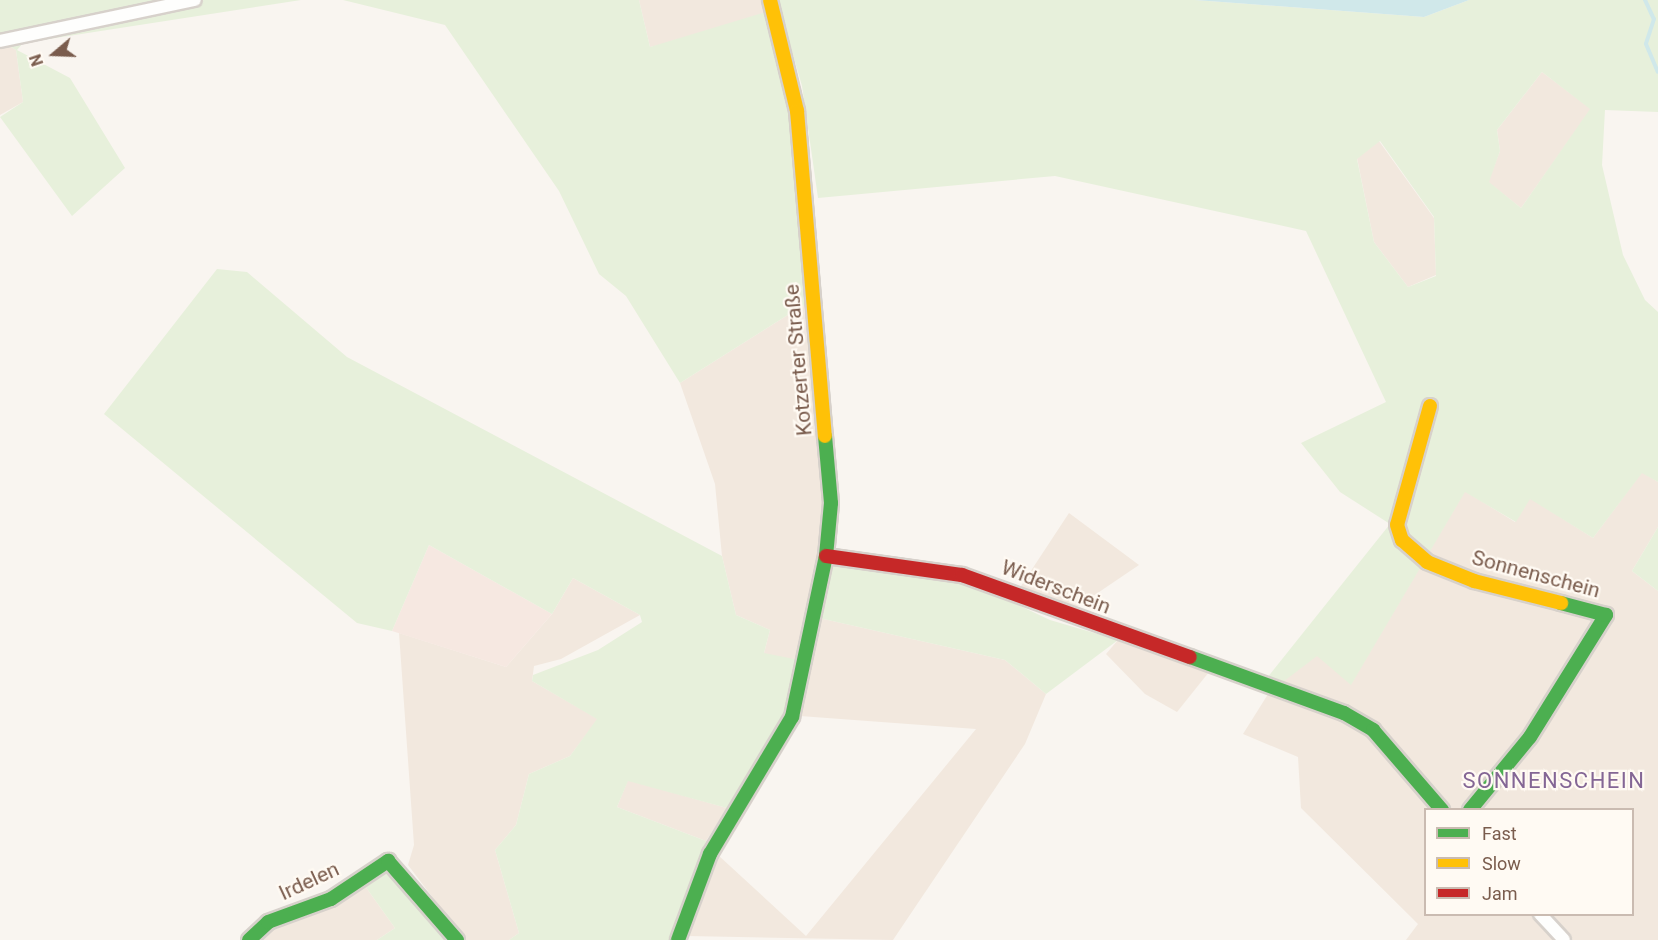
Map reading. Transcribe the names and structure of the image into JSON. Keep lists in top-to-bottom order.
{
  "streets": {
    "street": [
      "Kotzerter Straße",
      "Sonnenschein",
      "Widerschein",
      "Irdelen"
    ]
  },
  "crossings": [
    ["Kotzerter Straße", "Widerschein"]
  ],
  "districts": ["SONNENSCHEIN"],
  "legend": ["Fast", "Slow", "Jam"],
  "north": "left"
}
